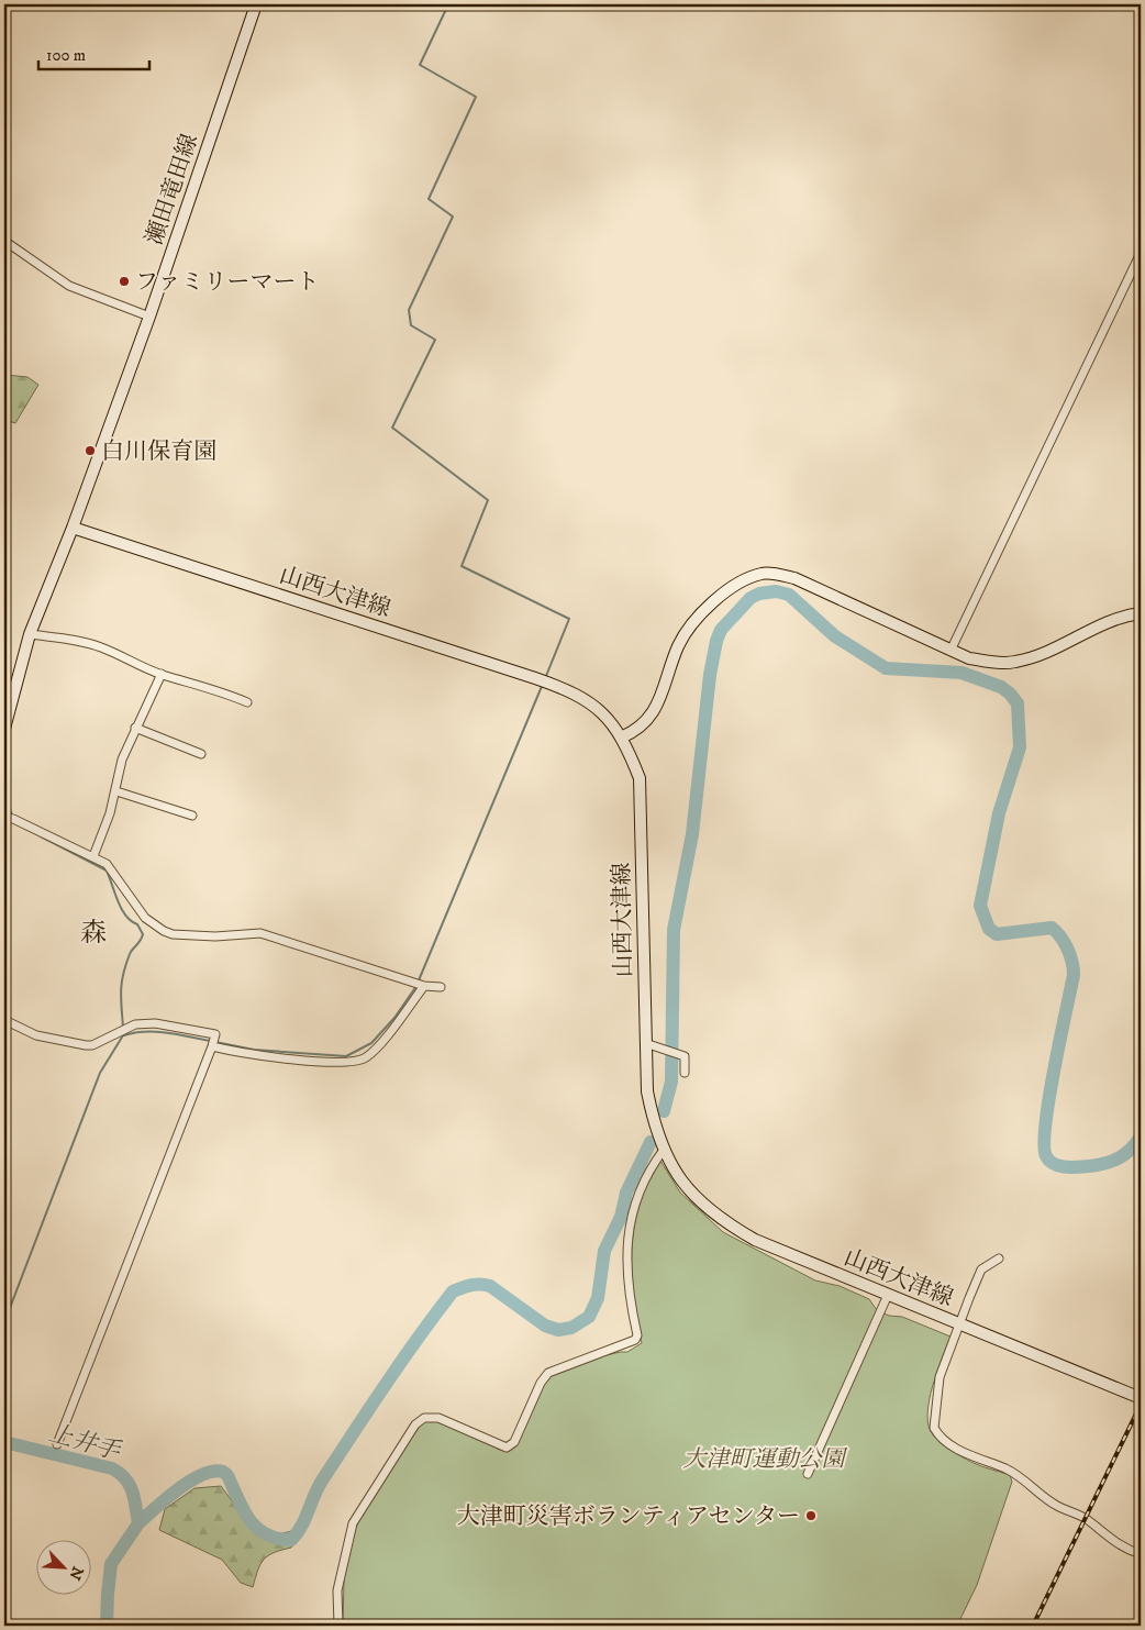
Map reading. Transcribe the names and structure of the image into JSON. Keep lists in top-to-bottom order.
{
  "streets": {
    "main road": ["瀬田竜田線", "山西大津線"]
  },
  "crossings": [
    ["瀬田竜田線", "山西大津線"]
  ],
  "districts": ["森"],
  "water": ["上井手"],
  "parks": ["大津町運動公園"],
  "places": ["ファミリーマート", "白川保育園", "大津町災害ボランティアセンター"],
  "scale_bar": "100 m",
  "north": "bottom right"
}
